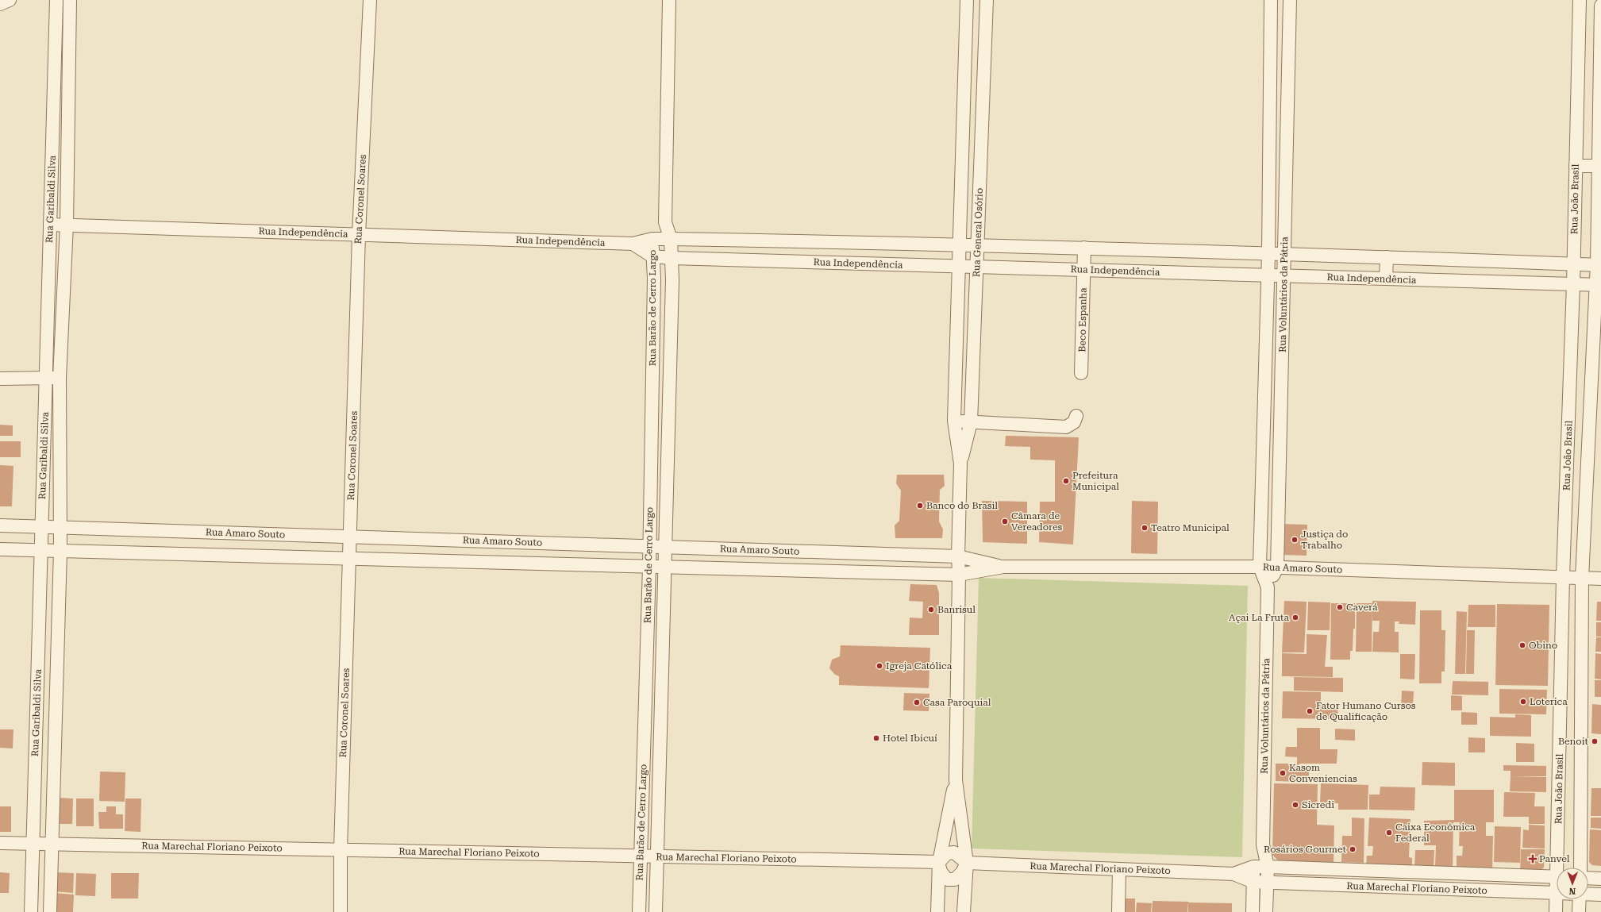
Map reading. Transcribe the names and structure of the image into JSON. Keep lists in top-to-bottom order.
{
  "streets": {
    "street": [
      "Rua Garibaldi Silva",
      "Rua Coronel Soares",
      "Rua João Brasil",
      "Rua Independência",
      "Rua General Osório",
      "Rua Voluntários da Pátria",
      "Rua Barão de Cerro Largo",
      "Beco Espanha",
      "Rua Amaro Souto",
      "Rua Marechal Floriano Peixoto"
    ]
  },
  "crossings": [
    ["Rua Garibaldi Silva", "Rua Independência"],
    ["Rua Garibaldi Silva", "Rua Amaro Souto"],
    ["Rua Garibaldi Silva", "Rua Marechal Floriano Peixoto"],
    ["Rua Coronel Soares", "Rua Independência"],
    ["Rua Coronel Soares", "Rua Amaro Souto"],
    ["Rua Coronel Soares", "Rua Marechal Floriano Peixoto"],
    ["Rua João Brasil", "Rua Independência"],
    ["Rua João Brasil", "Rua Amaro Souto"],
    ["Rua João Brasil", "Rua Marechal Floriano Peixoto"],
    ["Rua Independência", "Rua General Osório"],
    ["Rua Independência", "Rua Voluntários da Pátria"],
    ["Rua Independência", "Rua Barão de Cerro Largo"],
    ["Rua Independência", "Beco Espanha"],
    ["Rua General Osório", "Rua Amaro Souto"],
    ["Rua General Osório", "Rua Marechal Floriano Peixoto"],
    ["Rua Voluntários da Pátria", "Rua Amaro Souto"],
    ["Rua Voluntários da Pátria", "Rua Marechal Floriano Peixoto"],
    ["Rua Barão de Cerro Largo", "Rua Amaro Souto"],
    ["Rua Barão de Cerro Largo", "Rua Marechal Floriano Peixoto"]
  ],
  "places": {
    "other": [
      "Prefeitura Municipal",
      "Banco do Brasil",
      "Câmara de Vereadores",
      "Teatro Municipal",
      "Justiça do Trabalho",
      "Caverá",
      "Banrisul",
      "Açai La Fruta",
      "Obino",
      "Igreja Católica",
      "Loterica",
      "Casa Paroquial",
      "Fator Humano Cursos de Qualificação",
      "Hotel Ibicuí",
      "Benoit",
      "Kasom Conveniencias",
      "Sicredi",
      "Caixa Econômica Federal",
      "Rosários Gourmet"
    ],
    "health": ["Panvel"]
  },
  "north": "bottom"
}
